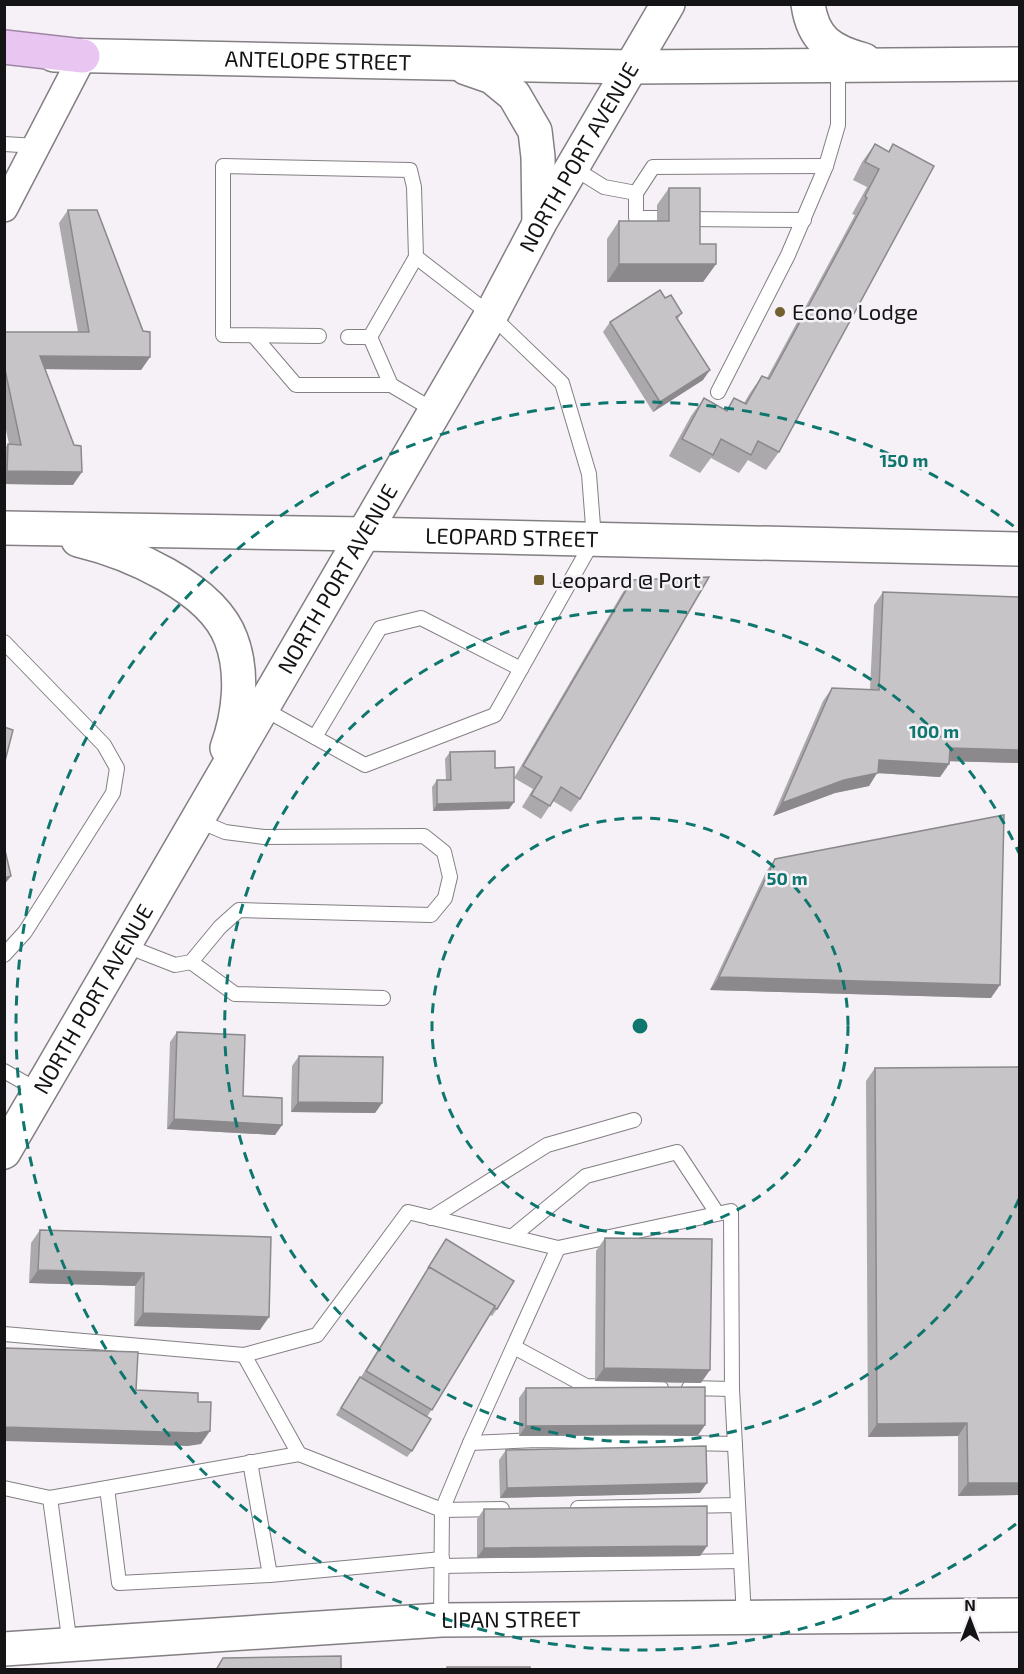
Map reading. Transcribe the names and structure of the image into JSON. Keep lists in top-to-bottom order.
{
  "streets": {
    "main road": [
      "ANTELOPE STREET",
      "NORTH PORT AVENUE",
      "LEOPARD STREET",
      "LIPAN STREET"
    ]
  },
  "crossings": [
    ["ANTELOPE STREET", "NORTH PORT AVENUE"],
    ["NORTH PORT AVENUE", "LEOPARD STREET"]
  ],
  "places": {
    "other": ["Econo Lodge"],
    "transit": ["Leopard @ Port"]
  },
  "north": "top",
  "rings": ["150 m", "100 m", "50 m"]
}
